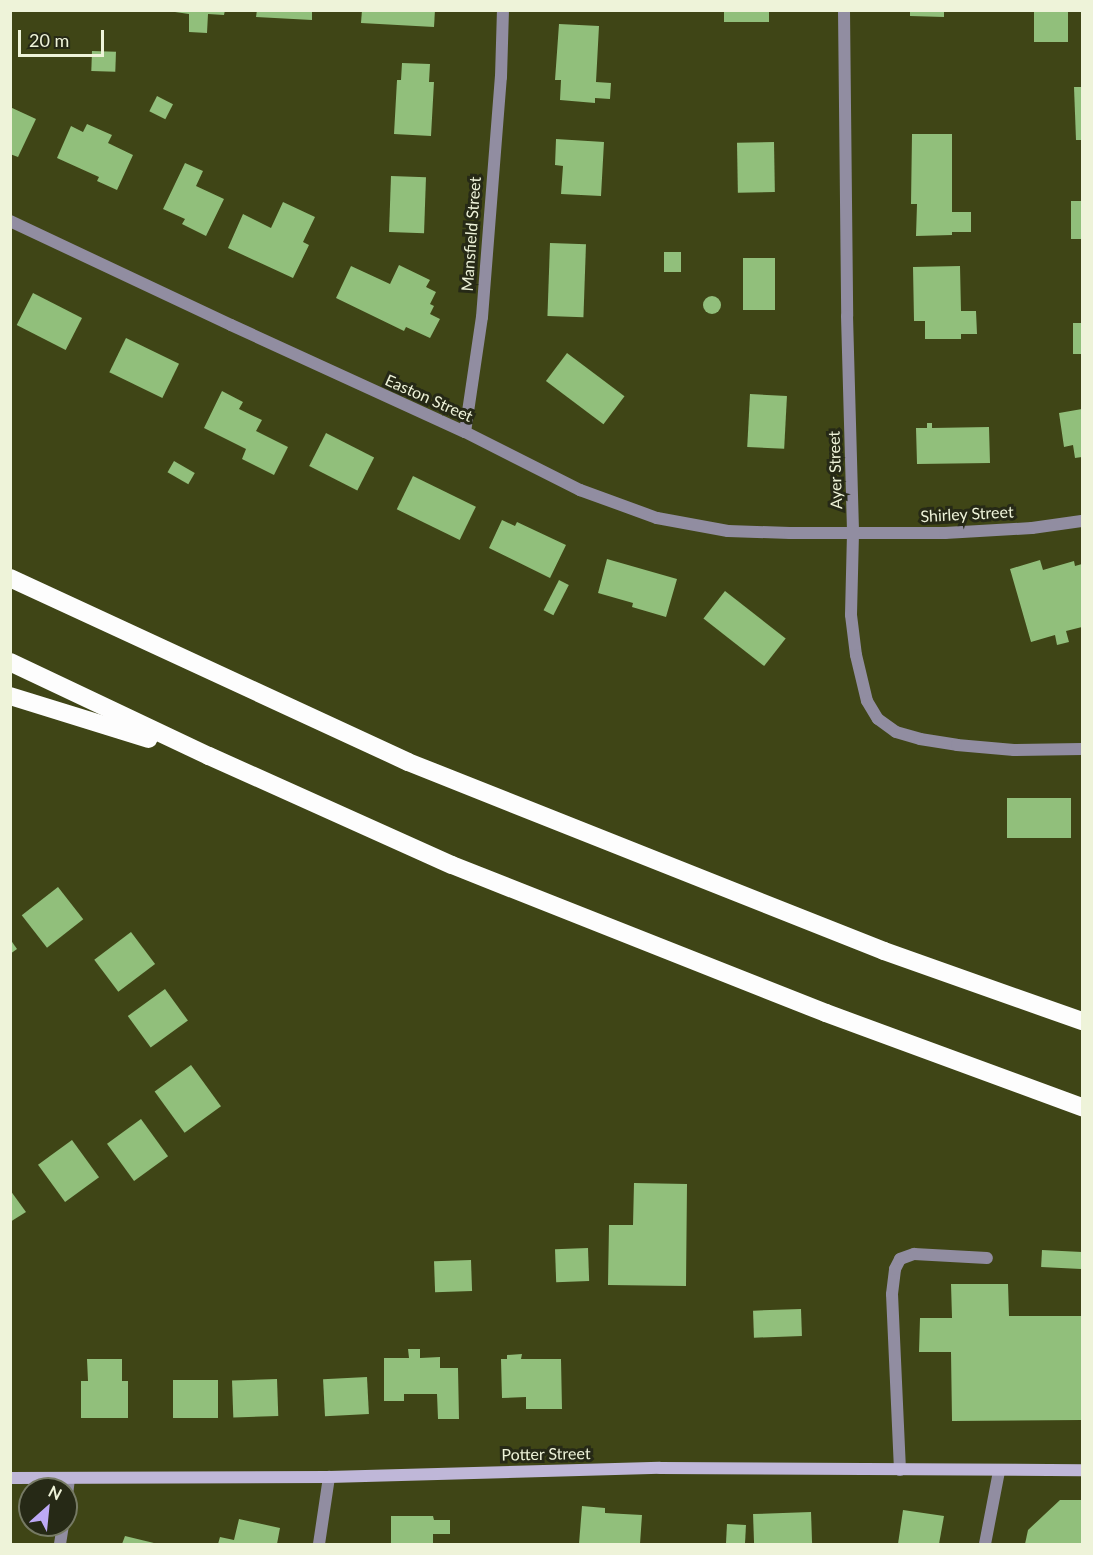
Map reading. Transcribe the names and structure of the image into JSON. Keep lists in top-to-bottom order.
{
  "streets": {
    "main road": ["Potter Street"],
    "street": [
      "Mansfield Street",
      "Easton Street",
      "Ayer Street",
      "Shirley Street"
    ]
  },
  "crossings": [
    ["Mansfield Street", "Easton Street"],
    ["Easton Street", "Ayer Street"],
    ["Easton Street", "Shirley Street"],
    ["Ayer Street", "Shirley Street"]
  ],
  "scale_bar": "20 m",
  "north": "top right"
}
